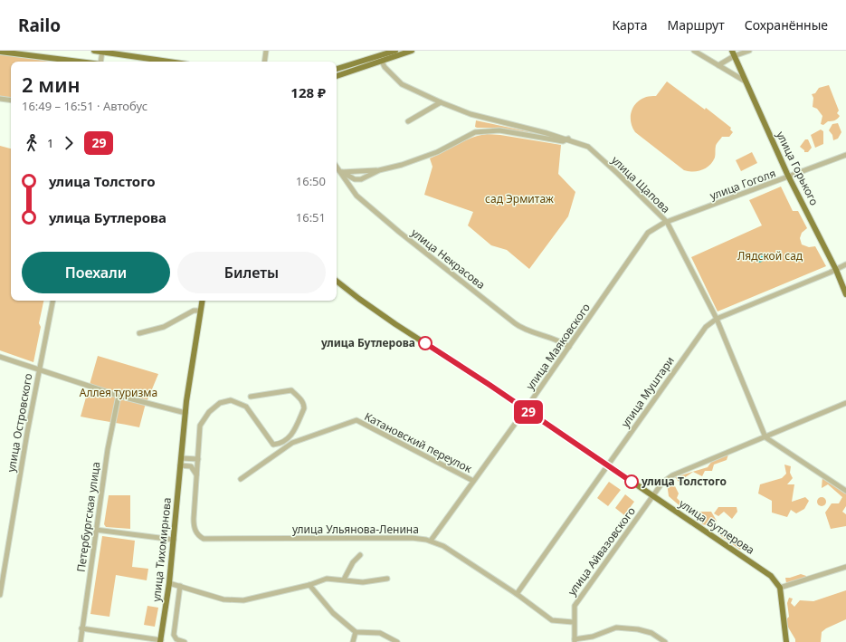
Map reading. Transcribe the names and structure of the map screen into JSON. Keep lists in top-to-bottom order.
{
  "streets": {
    "main road": ["улица Горького", "улица Бутлерова", "улица Тихомирнова"],
    "street": [
      "улица Щапова",
      "улица Гоголя",
      "улица Некрасова",
      "улица Маяковского",
      "улица Муштари",
      "улица Островского",
      "Катановский переулок",
      "Петербургская улица",
      "улица Ульянова-Ленина",
      "улица Айвазовского"
    ]
  },
  "crossings": [
    ["улица Горького", "улица Гоголя"],
    ["улица Горького", "улица Муштари"],
    ["улица Щапова", "улица Гоголя"],
    ["улица Щапова", "улица Маяковского"],
    ["улица Щапова", "улица Муштари"],
    ["улица Гоголя", "улица Маяковского"],
    ["улица Некрасова", "улица Маяковского"],
    ["улица Маяковского", "Катановский переулок"],
    ["улица Маяковского", "улица Бутлерова"],
    ["улица Маяковского", "улица Ульянова-Ленина"],
    ["улица Муштари", "улица Бутлерова"],
    ["улица Муштари", "улица Ульянова-Ленина"],
    ["улица Бутлерова", "улица Айвазовского"],
    ["улица Ульянова-Ленина", "улица Айвазовского"]
  ],
  "parks": ["сад Эрмитаж", "Лядской сад", "Аллея туризма"],
  "places": ["улица Бутлерова", "улица Толстого"],
  "lines": ["bus line 29"],
  "page": {
    "header": "Railo",
    "nav": ["Карта", "Маршрут", "Сохранённые"],
    "on_map": "29",
    "heading": ["2 мин", "16:49 – 16:51 · Автобус", "128 ₽"],
    "legs": ["1", "29"],
    "list": [
      {
        "name": "улица Толстого",
        "value": "16:50"
      },
      {
        "name": "улица Бутлерова",
        "value": "16:51"
      }
    ],
    "buttons": ["Поехали", "Билеты"]
  }
}
